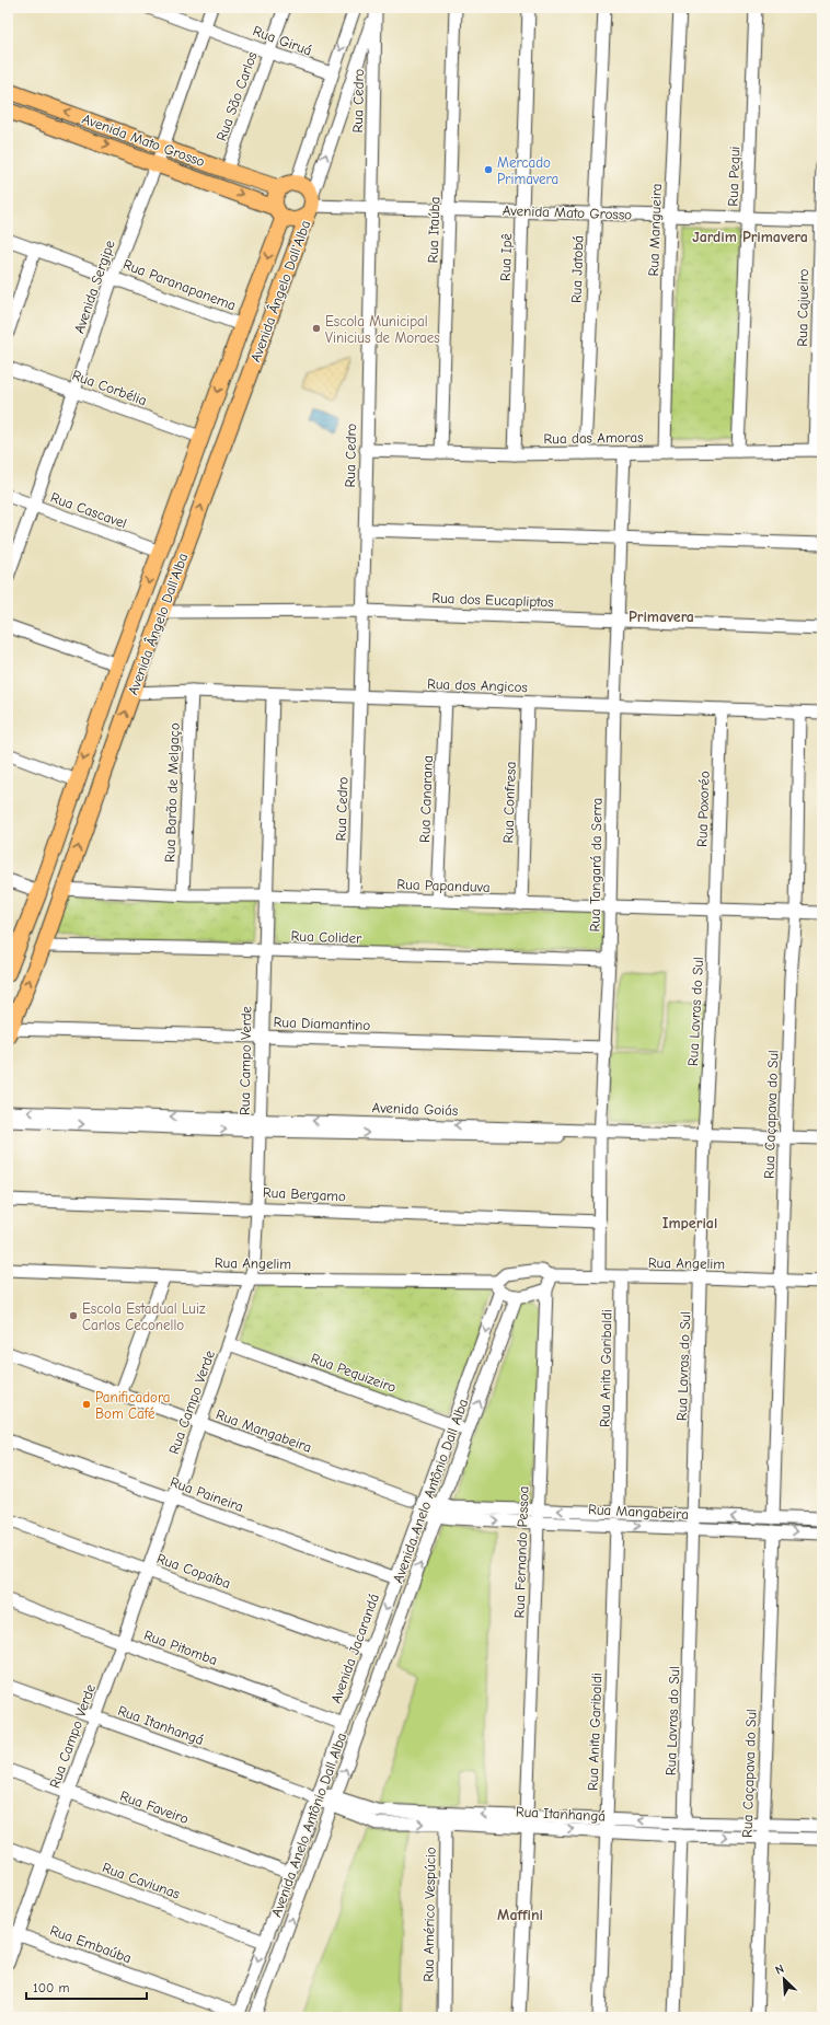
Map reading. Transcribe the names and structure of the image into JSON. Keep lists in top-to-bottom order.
{
  "streets": {
    "main road": ["Avenida Mato Grosso", "Avenida Ângelo Dall'Alba"],
    "street": [
      "Rua Giruá",
      "Rua São Carlos",
      "Rua Cedro",
      "Rua Pequi",
      "Rua Itaúba",
      "Rua Mangueira",
      "Rua Ipê",
      "Rua Jatobá",
      "Rua Paranapanema",
      "Avenida Sergipe",
      "Rua Cajueiro",
      "Rua Corbélia",
      "Rua das Amoras",
      "Rua Cascavel",
      "Rua dos Eucapliptos",
      "Rua dos Angicos",
      "Rua Barão de Melgaço",
      "Rua Canarana",
      "Rua Confresa",
      "Rua Poxoréo",
      "Rua Tangará da Serra",
      "Rua Papanduva",
      "Rua Colider",
      "Rua Lavras do Sul",
      "Rua Diamantino",
      "Rua Campo Verde",
      "Avenida Goiás",
      "Rua Caçapava do Sul",
      "Rua Bergamo",
      "Rua Angelim",
      "Rua Anita Garibaldi",
      "Rua Pequizeiro",
      "Rua Mangabeira",
      "Avenida Anelo Antônio Dall Alba",
      "Rua Paineira",
      "Rua Fernando Pessoa",
      "Rua Copaíba",
      "Rua Pitomba",
      "Avenida Jacarandá",
      "Rua Itanhangá",
      "Rua Faveiro",
      "Rua Caviunas",
      "Rua Américo Vespúcio",
      "Rua Embaúba"
    ]
  },
  "crossings": [
    ["Rua Giruá", "Rua São Carlos"],
    ["Rua Giruá", "Avenida Sergipe"],
    ["Rua São Carlos", "Avenida Mato Grosso"],
    ["Rua Cedro", "Avenida Mato Grosso"],
    ["Rua Cedro", "Avenida Ângelo Dall'Alba"],
    ["Rua Cedro", "Rua das Amoras"],
    ["Rua Cedro", "Rua dos Eucapliptos"],
    ["Rua Cedro", "Rua dos Angicos"],
    ["Rua Cedro", "Rua Papanduva"],
    ["Avenida Mato Grosso", "Rua Pequi"],
    ["Avenida Mato Grosso", "Rua Itaúba"],
    ["Avenida Mato Grosso", "Rua Mangueira"],
    ["Avenida Mato Grosso", "Rua Ipê"],
    ["Avenida Mato Grosso", "Rua Jatobá"],
    ["Avenida Mato Grosso", "Avenida Sergipe"],
    ["Avenida Mato Grosso", "Avenida Ângelo Dall'Alba"],
    ["Avenida Mato Grosso", "Rua Cajueiro"],
    ["Rua Pequi", "Rua das Amoras"],
    ["Rua Itaúba", "Rua das Amoras"],
    ["Rua Mangueira", "Rua das Amoras"],
    ["Rua Ipê", "Rua das Amoras"],
    ["Rua Jatobá", "Rua das Amoras"],
    ["Rua Paranapanema", "Avenida Sergipe"],
    ["Rua Paranapanema", "Avenida Ângelo Dall'Alba"],
    ["Avenida Sergipe", "Rua Corbélia"],
    ["Avenida Sergipe", "Rua Cascavel"],
    ["Avenida Ângelo Dall'Alba", "Rua Corbélia"],
    ["Avenida Ângelo Dall'Alba", "Rua Cascavel"],
    ["Avenida Ângelo Dall'Alba", "Rua dos Eucapliptos"],
    ["Avenida Ângelo Dall'Alba", "Rua dos Angicos"],
    ["Avenida Ângelo Dall'Alba", "Rua Papanduva"],
    ["Avenida Ângelo Dall'Alba", "Rua Colider"],
    ["Avenida Ângelo Dall'Alba", "Rua Diamantino"],
    ["Rua Cajueiro", "Rua das Amoras"],
    ["Rua das Amoras", "Rua Tangará da Serra"],
    ["Rua dos Eucapliptos", "Rua Tangará da Serra"],
    ["Rua dos Angicos", "Rua Barão de Melgaço"],
    ["Rua dos Angicos", "Rua Canarana"],
    ["Rua dos Angicos", "Rua Confresa"],
    ["Rua dos Angicos", "Rua Poxoréo"],
    ["Rua dos Angicos", "Rua Tangará da Serra"],
    ["Rua dos Angicos", "Rua Campo Verde"],
    ["Rua dos Angicos", "Rua Caçapava do Sul"],
    ["Rua Barão de Melgaço", "Rua Papanduva"],
    ["Rua Canarana", "Rua Papanduva"],
    ["Rua Confresa", "Rua Papanduva"],
    ["Rua Poxoréo", "Rua Papanduva"],
    ["Rua Poxoréo", "Rua Lavras do Sul"],
    ["Rua Tangará da Serra", "Rua Papanduva"],
    ["Rua Tangará da Serra", "Rua Colider"],
    ["Rua Tangará da Serra", "Rua Diamantino"],
    ["Rua Tangará da Serra", "Avenida Goiás"],
    ["Rua Tangará da Serra", "Rua Bergamo"],
    ["Rua Tangará da Serra", "Rua Angelim"],
    ["Rua Papanduva", "Rua Lavras do Sul"],
    ["Rua Papanduva", "Rua Campo Verde"],
    ["Rua Papanduva", "Rua Caçapava do Sul"],
    ["Rua Colider", "Rua Campo Verde"],
    ["Rua Lavras do Sul", "Avenida Goiás"],
    ["Rua Lavras do Sul", "Rua Angelim"],
    ["Rua Lavras do Sul", "Rua Mangabeira"],
    ["Rua Lavras do Sul", "Rua Itanhangá"],
    ["Rua Diamantino", "Rua Campo Verde"],
    ["Rua Campo Verde", "Avenida Goiás"],
    ["Rua Campo Verde", "Rua Bergamo"],
    ["Rua Campo Verde", "Rua Angelim"],
    ["Rua Campo Verde", "Rua Pequizeiro"],
    ["Rua Campo Verde", "Rua Mangabeira"],
    ["Rua Campo Verde", "Rua Paineira"],
    ["Rua Campo Verde", "Rua Copaíba"],
    ["Rua Campo Verde", "Rua Pitomba"],
    ["Rua Campo Verde", "Rua Itanhangá"],
    ["Rua Campo Verde", "Rua Faveiro"],
    ["Rua Campo Verde", "Rua Caviunas"],
    ["Rua Campo Verde", "Rua Embaúba"],
    ["Avenida Goiás", "Rua Caçapava do Sul"],
    ["Rua Caçapava do Sul", "Rua Angelim"],
    ["Rua Caçapava do Sul", "Rua Mangabeira"],
    ["Rua Caçapava do Sul", "Rua Itanhangá"],
    ["Rua Angelim", "Rua Anita Garibaldi"],
    ["Rua Angelim", "Rua Fernando Pessoa"],
    ["Rua Angelim", "Avenida Jacarandá"],
    ["Rua Anita Garibaldi", "Rua Mangabeira"],
    ["Rua Anita Garibaldi", "Rua Itanhangá"],
    ["Rua Pequizeiro", "Avenida Anelo Antônio Dall Alba"],
    ["Rua Pequizeiro", "Avenida Jacarandá"],
    ["Rua Mangabeira", "Avenida Anelo Antônio Dall Alba"],
    ["Rua Mangabeira", "Rua Fernando Pessoa"],
    ["Rua Mangabeira", "Avenida Jacarandá"],
    ["Avenida Anelo Antônio Dall Alba", "Rua Itanhangá"],
    ["Rua Paineira", "Avenida Jacarandá"],
    ["Rua Fernando Pessoa", "Rua Itanhangá"],
    ["Rua Copaíba", "Avenida Jacarandá"],
    ["Rua Pitomba", "Avenida Jacarandá"],
    ["Avenida Jacarandá", "Rua Itanhangá"],
    ["Avenida Jacarandá", "Rua Faveiro"],
    ["Avenida Jacarandá", "Rua Caviunas"],
    ["Avenida Jacarandá", "Rua Embaúba"],
    ["Rua Itanhangá", "Rua Américo Vespúcio"]
  ],
  "one_way": ["Avenida Anelo Antônio Dall Alba", "Avenida Jacarandá"],
  "districts": [
    "Jardim Primavera",
    "Primavera",
    "Imperial",
    "Maffini"
  ],
  "places": [
    "Mercado Primavera",
    "Escola Municipal Vinicius de Moraes",
    "Escola Estadual Luiz Carlos Ceconello",
    "Panificadora Bom Café"
  ],
  "scale_bar": "100 m",
  "north": "top left"
}
